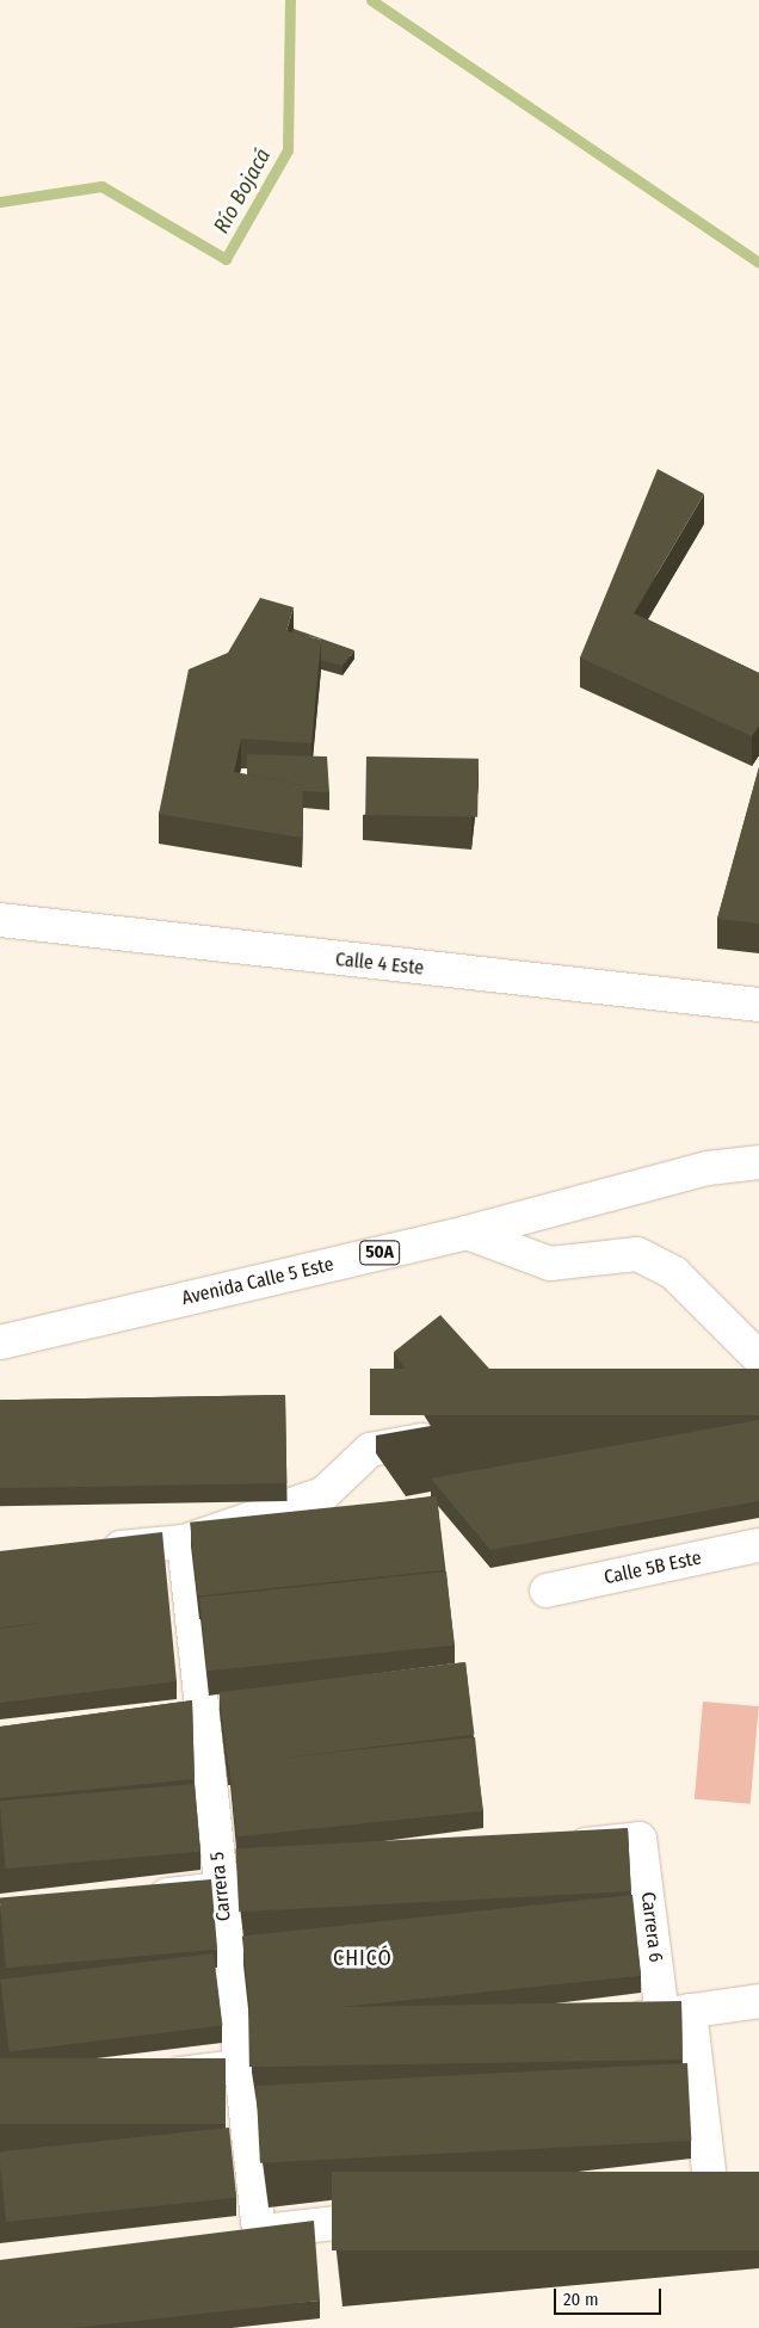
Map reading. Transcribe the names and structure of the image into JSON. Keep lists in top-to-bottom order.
{
  "streets": {
    "street": [
      "Calle 4 Este",
      "50A",
      "Avenida Calle 5 Este",
      "Calle 5B Este",
      "Carrera 5",
      "Carrera 6"
    ]
  },
  "districts": ["CHICÓ"],
  "water": ["Río Bojacá"],
  "scale_bar": "20 m"
}
